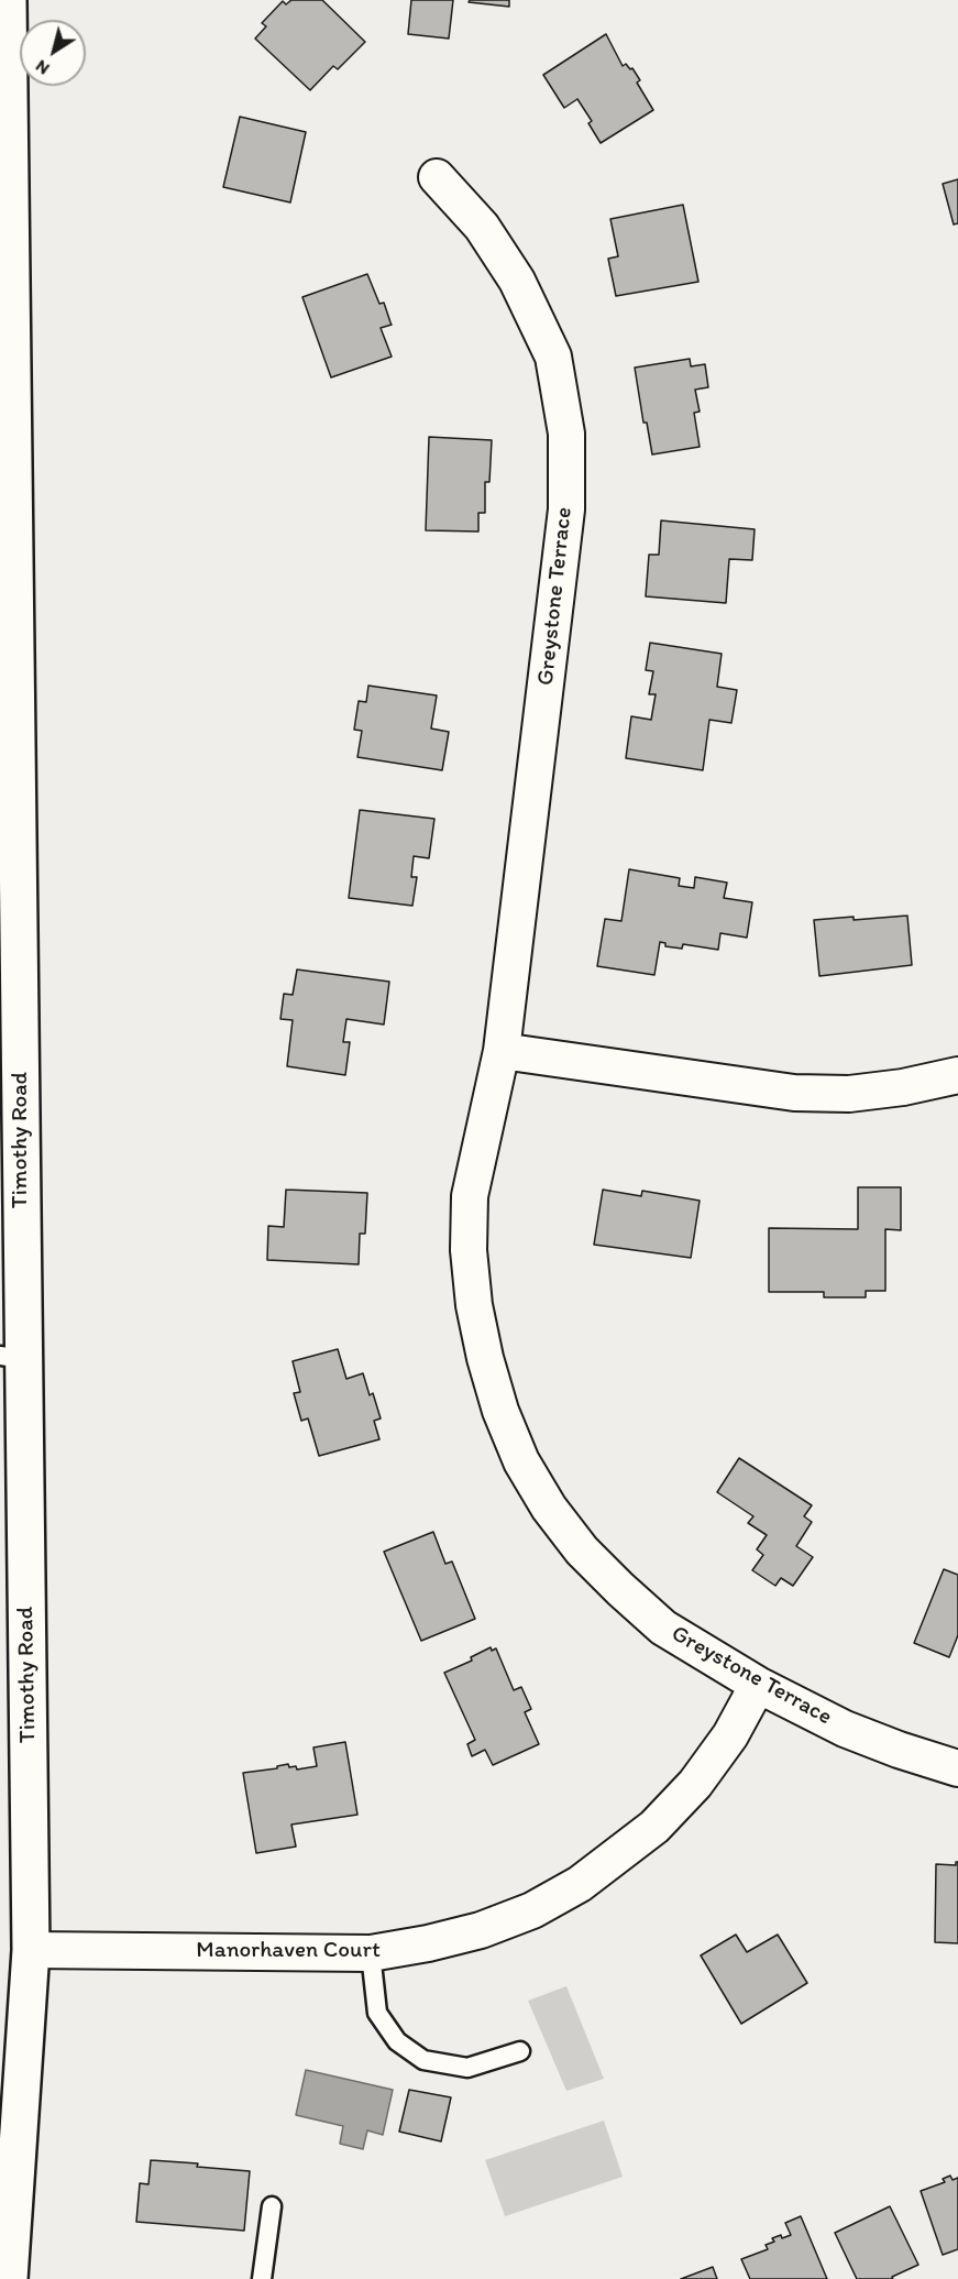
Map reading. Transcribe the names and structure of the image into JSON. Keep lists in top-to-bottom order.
{
  "streets": {
    "main road": ["Timothy Road"],
    "street": ["Greystone Terrace", "Manorhaven Court"]
  },
  "crossings": [
    ["Greystone Terrace", "Manorhaven Court"],
    ["Timothy Road", "Manorhaven Court"]
  ],
  "north": "bottom left"
}
